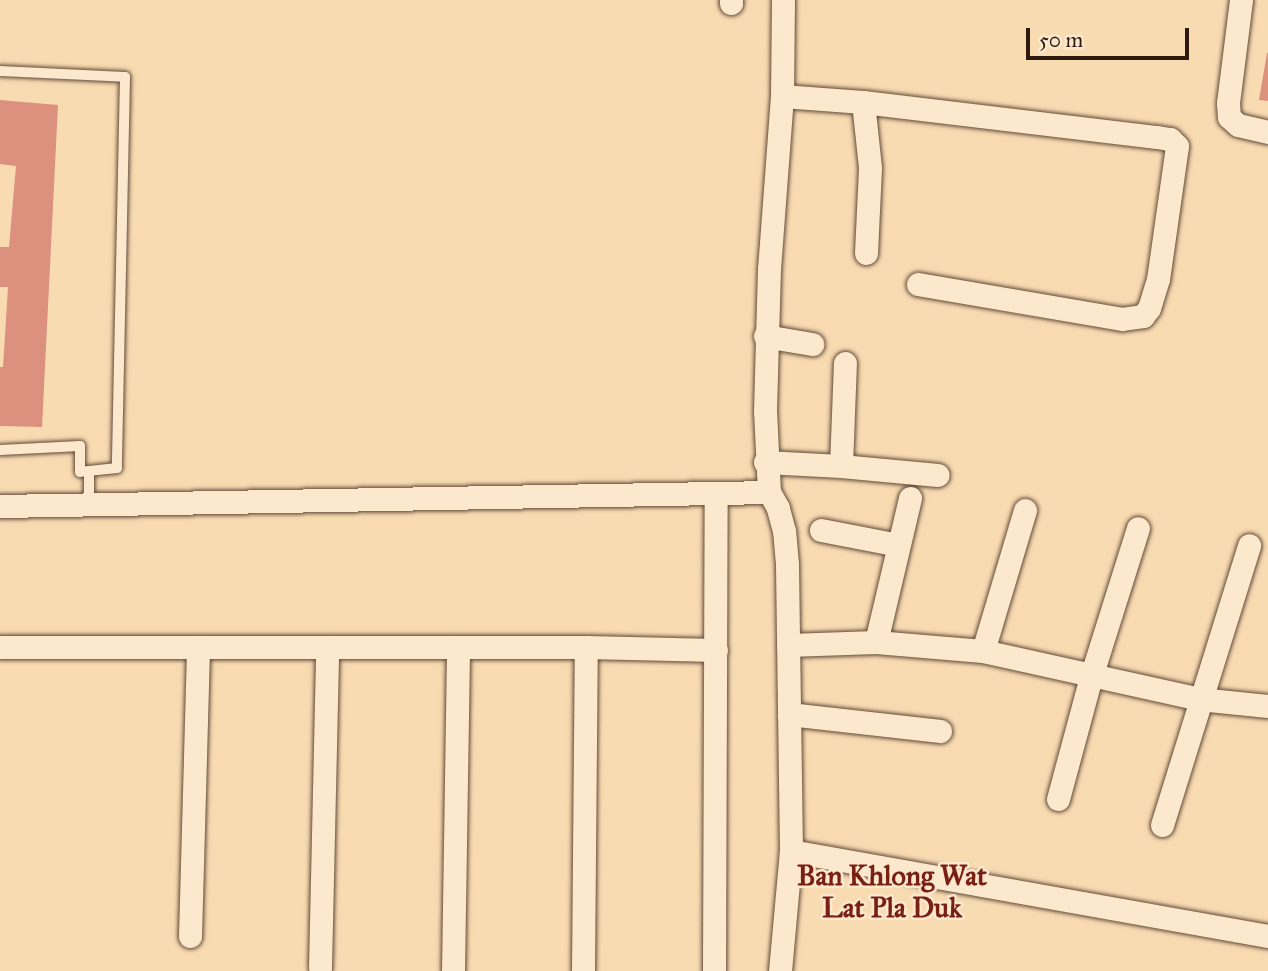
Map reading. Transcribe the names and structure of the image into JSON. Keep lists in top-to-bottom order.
{
  "districts": ["Ban Khlong Wat Lat Pla Duk"],
  "scale_bar": "50 m"
}
